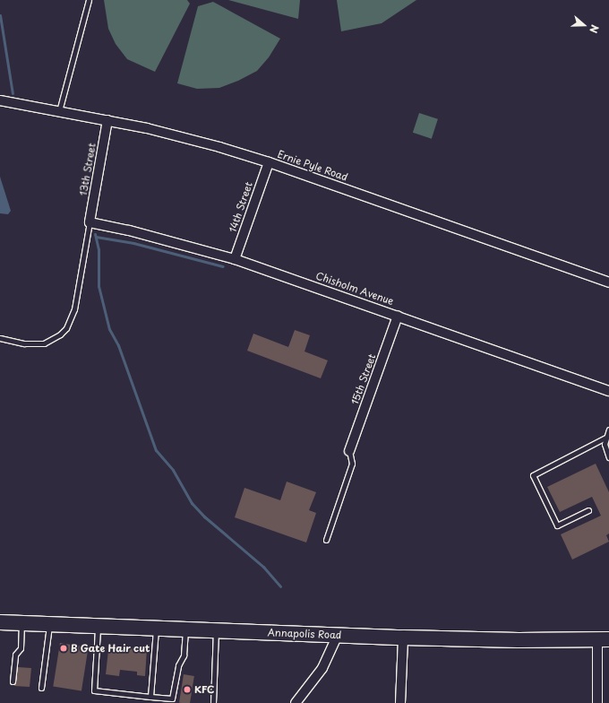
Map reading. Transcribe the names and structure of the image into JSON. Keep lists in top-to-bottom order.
{
  "streets": {
    "main road": ["Annapolis Road"],
    "street": [
      "Ernie Pyle Road",
      "13th Street",
      "14th Street",
      "Chisholm Avenue",
      "15th Street"
    ]
  },
  "crossings": [
    ["Ernie Pyle Road", "13th Street"],
    ["Ernie Pyle Road", "14th Street"],
    ["13th Street", "Chisholm Avenue"],
    ["14th Street", "Chisholm Avenue"],
    ["Chisholm Avenue", "15th Street"]
  ],
  "places": ["B Gate Hair cut", "KFC"],
  "north": "right"
}
